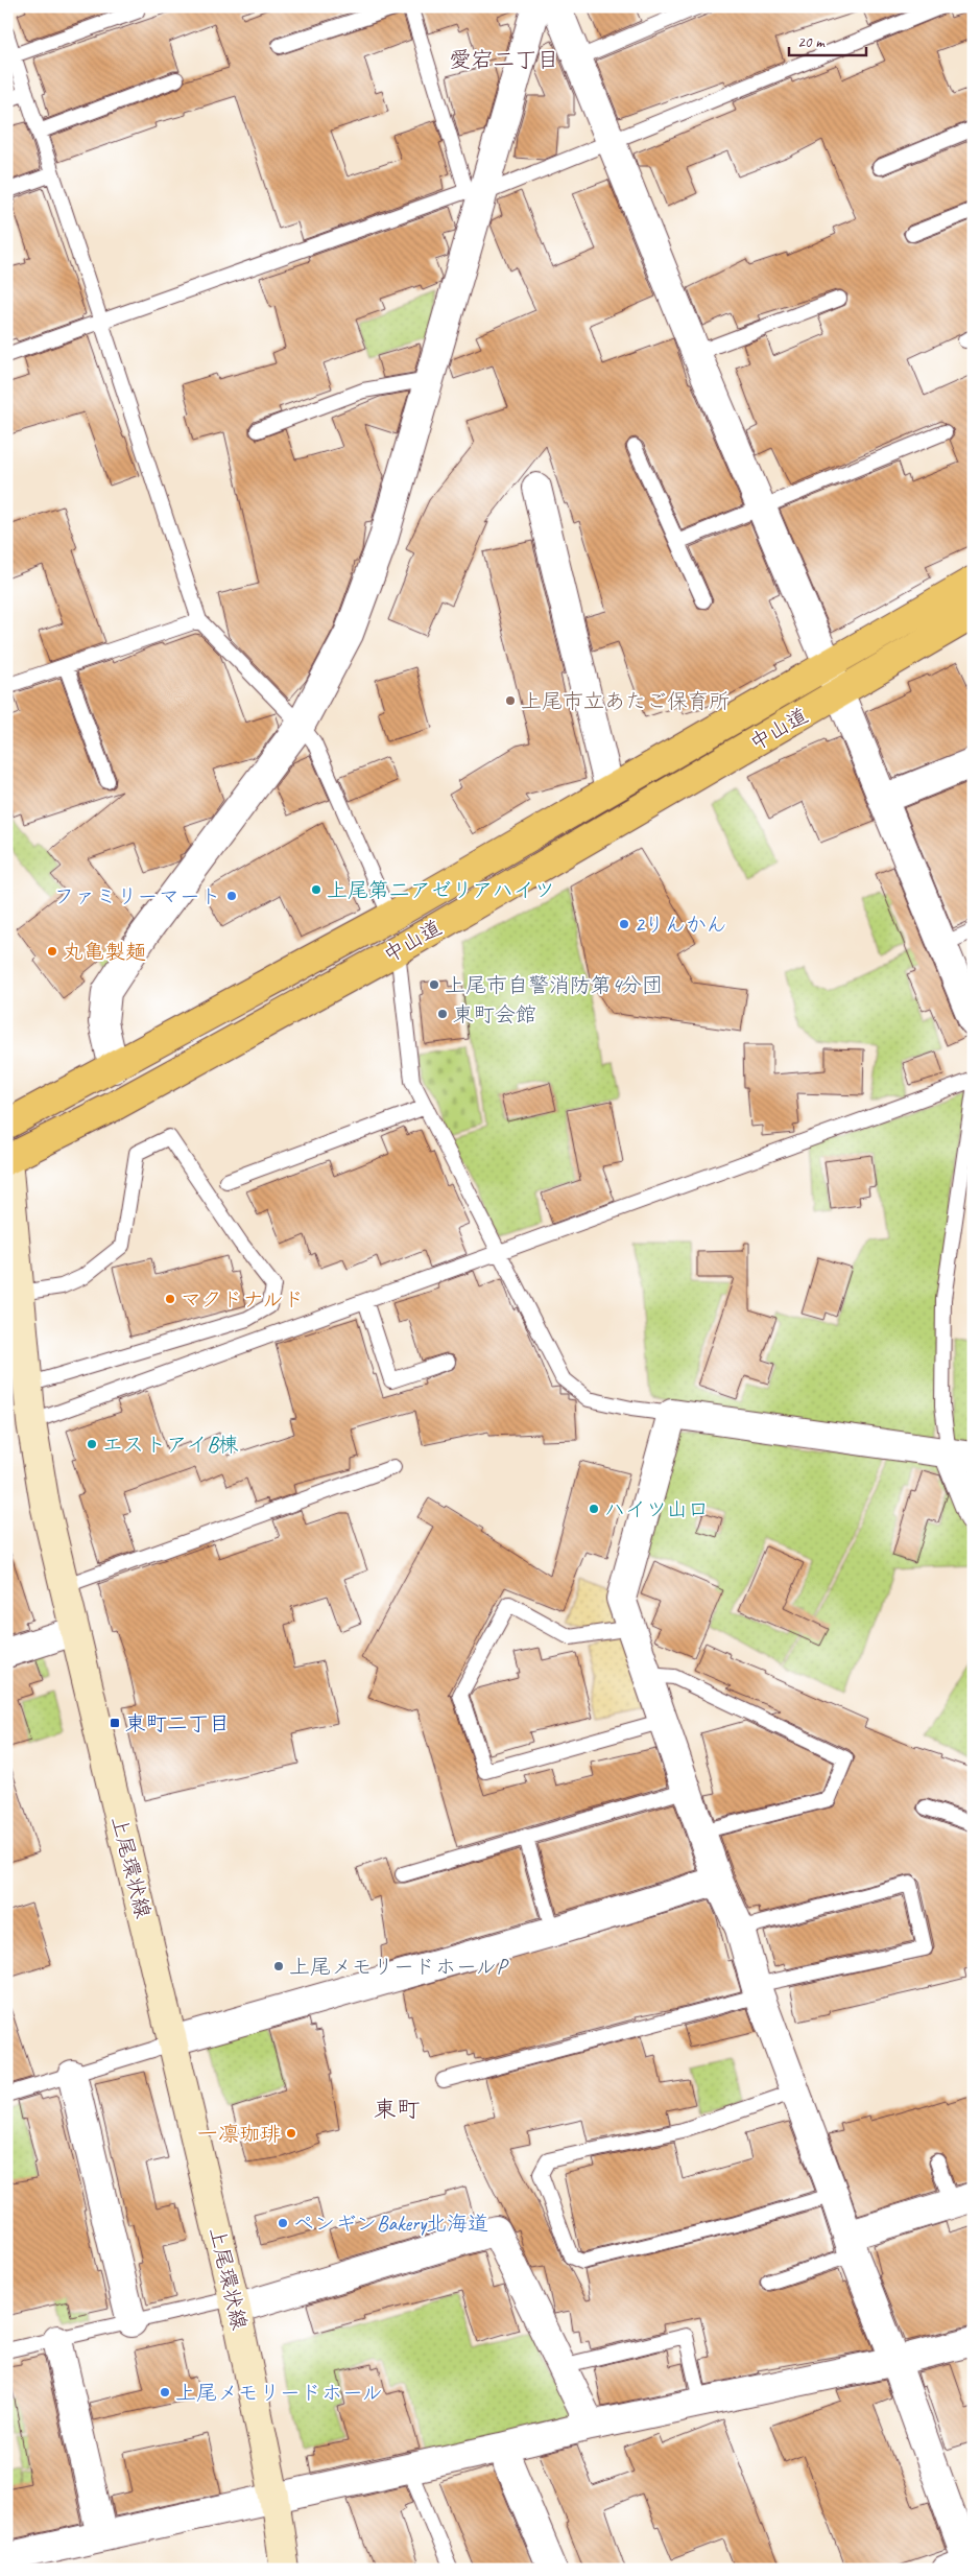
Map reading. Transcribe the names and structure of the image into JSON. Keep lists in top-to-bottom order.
{
  "streets": {
    "highway": ["中山道"],
    "main road": ["上尾環状線"]
  },
  "crossings": [
    ["中山道", "上尾環状線"]
  ],
  "districts": ["愛宕二丁目", "東町"],
  "places": {
    "other": [
      "上尾市立あたご保育所",
      "上尾第二アゼリアハイツ",
      "ファミリーマート",
      "2りんかん",
      "丸亀製麺",
      "上尾市自警消防第4分団",
      "東町会館",
      "マクドナルド",
      "エストアイB棟",
      "ハイツ山口",
      "上尾メモリードホールP",
      "一凛珈琲",
      "ペンギンBakery北海道",
      "上尾メモリードホール"
    ],
    "transit": ["東町二丁目"]
  },
  "scale_bar": "20 m"
}
